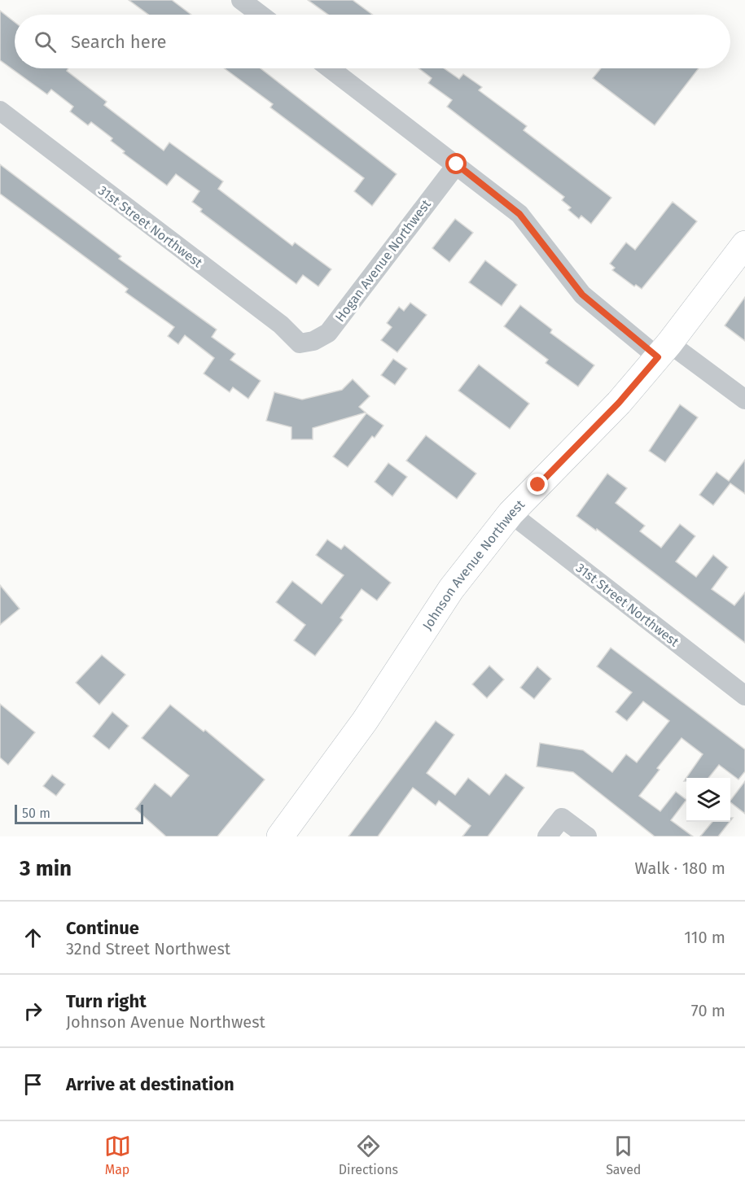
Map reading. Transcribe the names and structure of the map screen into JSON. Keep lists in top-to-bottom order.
{
  "streets": {
    "street": ["31st Street Northwest", "Hogan Avenue Northwest", "Johnson Avenue Northwest"]
  },
  "crossings": [
    ["31st Street Northwest", "Hogan Avenue Northwest"],
    ["31st Street Northwest", "Johnson Avenue Northwest"]
  ],
  "scale_bar": "50 m",
  "page": {
    "search": "Search here",
    "scale": "50 m",
    "heading": ["3 min", "Walk · 180 m"],
    "list": [
      ["Continue", "32nd Street Northwest", "110 m"],
      ["Turn right", "Johnson Avenue Northwest", "70 m"],
      "Arrive at destination"
    ],
    "nav": ["Map", "Directions", "Saved"]
  }
}
